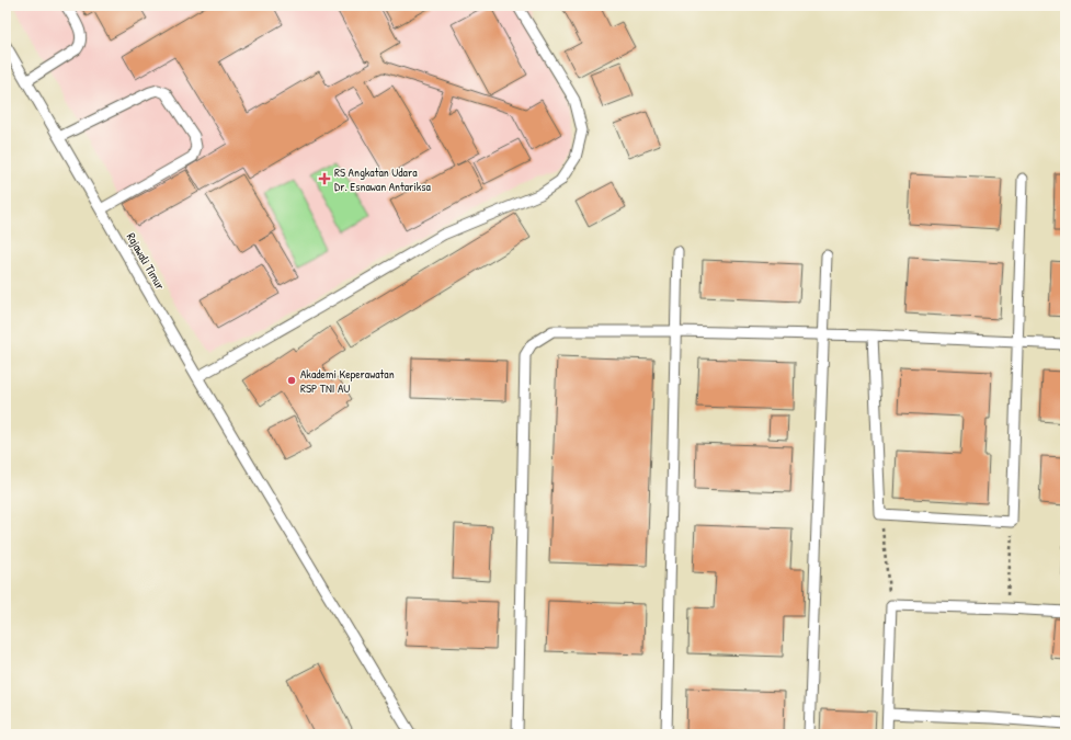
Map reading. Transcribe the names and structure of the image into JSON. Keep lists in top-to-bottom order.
{
  "streets": {
    "lane": ["Rajawali Timur"]
  },
  "places": {
    "health": ["RS Angkatan Udara Dr. Esnawan Antariksa"],
    "other": ["Akademi Keperawatan RSP TNI AU"]
  }
}
